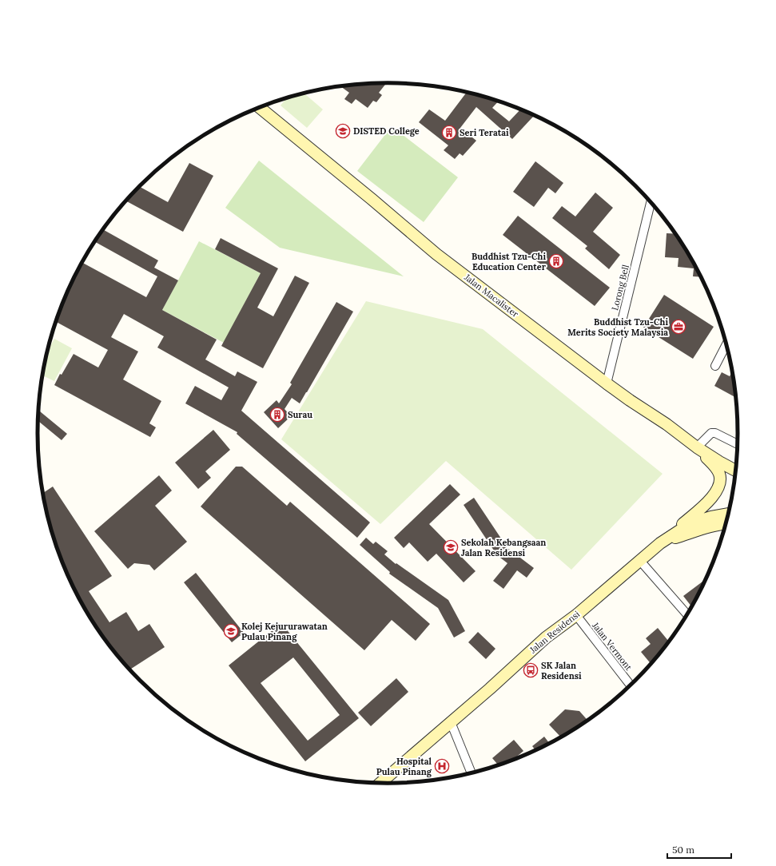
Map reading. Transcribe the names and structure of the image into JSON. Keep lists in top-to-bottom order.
{
  "streets": {
    "main road": ["Jalan Macalister", "Jalan Residensi"],
    "street": ["Lorong Bell", "Jalan Vermont"]
  },
  "crossings": [
    ["Lorong Bell", "Jalan Macalister"],
    ["Jalan Residensi", "Jalan Vermont"]
  ],
  "places": {
    "school or university": ["DISTED College", "Sekolah Kebangsaan Jalan Residensi", "Kolej Kejururawatan Pulau Pinang"],
    "building": ["Seri Teratai", "Buddhist Tzu-Chi Education Center", "Surau"],
    "office": ["Buddhist Tzu-Chi Merits Society Malaysia"],
    "bus stop": ["SK Jalan Residensi"],
    "hospital": ["Hospital Pulau Pinang"]
  },
  "scale_bar": "50 m"
}
